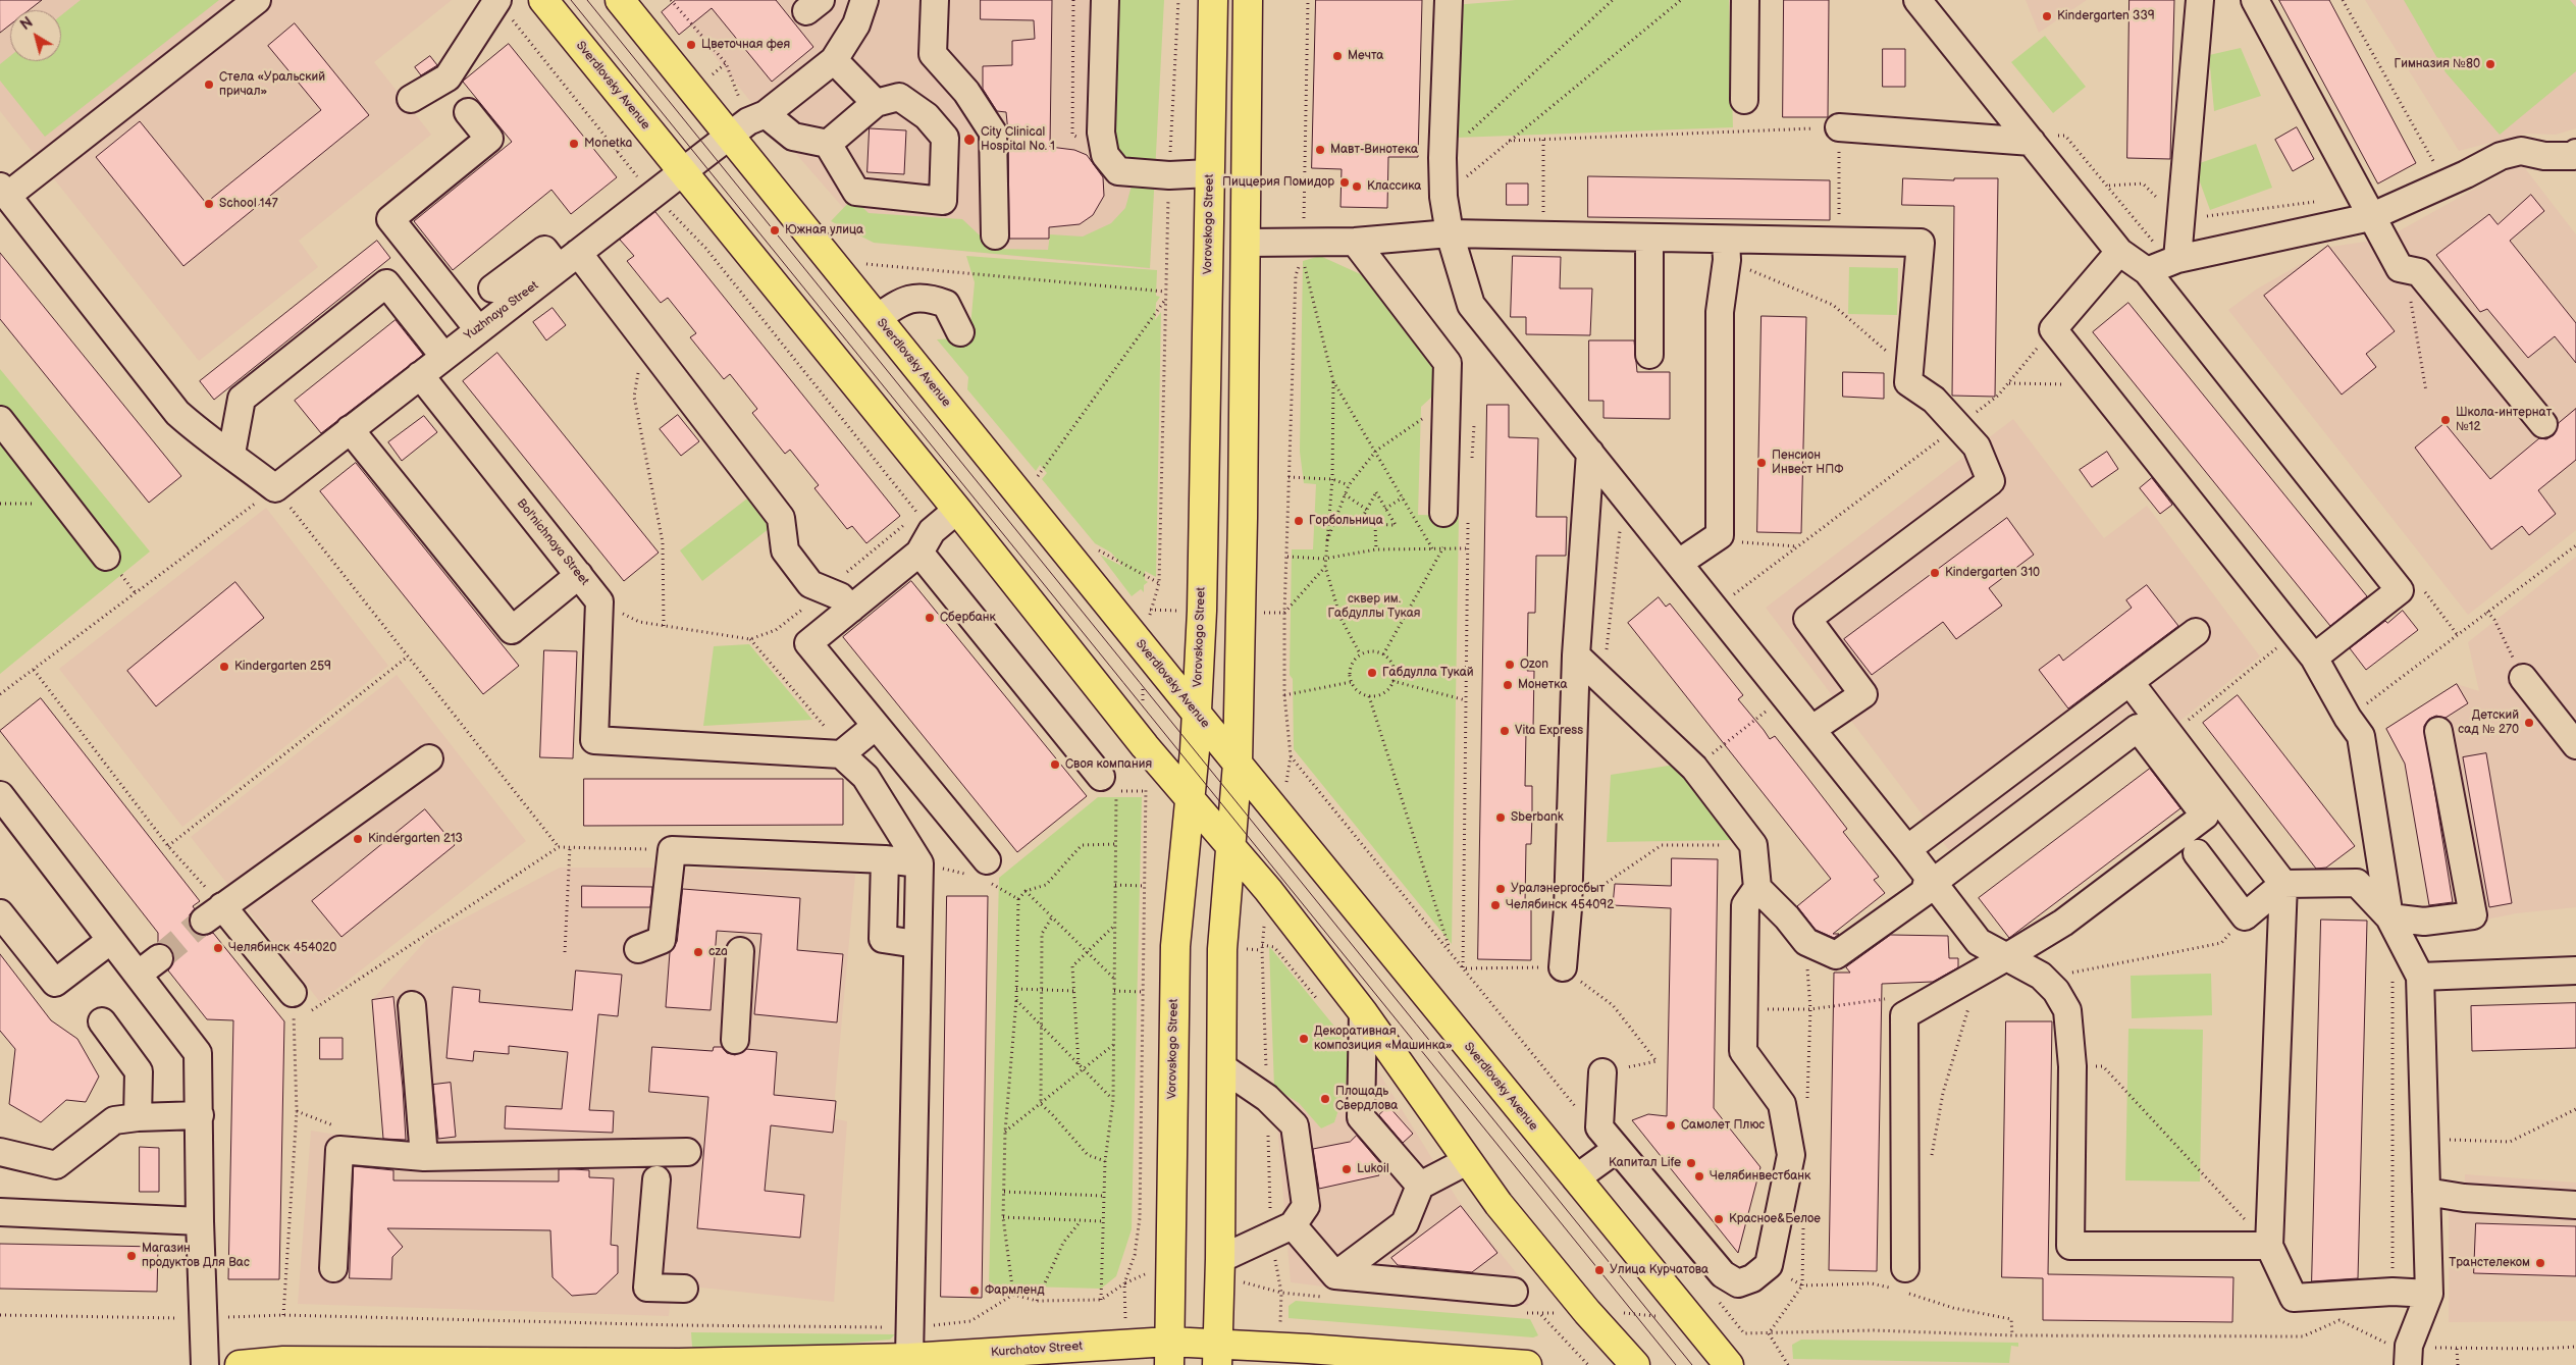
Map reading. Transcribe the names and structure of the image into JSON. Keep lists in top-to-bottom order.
{
  "streets": {
    "main road": ["Sverdlovsky Avenue", "Vorovskogo Street", "Kurchatov Street"],
    "street": ["Yuzhnaya Street", "Bol'nichnaya Street"]
  },
  "crossings": [
    ["Sverdlovsky Avenue", "Vorovskogo Street"],
    ["Sverdlovsky Avenue", "Yuzhnaya Street"],
    ["Vorovskogo Street", "Kurchatov Street"],
    ["Yuzhnaya Street", "Bol'nichnaya Street"]
  ],
  "parks": ["сквер им. Габдуллы Тукая"],
  "places": [
    "Kindergarten 339",
    "Цветочная фея",
    "Мечта",
    "Гимназия №80",
    "Стела «Уральский причал»",
    "City Clinical Hospital No. 1",
    "Monetka",
    "Мавт-Винотека",
    "Пиццерия Помидор",
    "Классика",
    "School 147",
    "Южная улица",
    "Школа-интернат №12",
    "Пенсион Инвест НПФ",
    "Горбольница",
    "Kindergarten 310",
    "Сбербанк",
    "Ozon",
    "Kindergarten 259",
    "Габдулла Тукай",
    "Монетка",
    "Детский сад № 270",
    "Vita Express",
    "Своя компания",
    "Sberbank",
    "Kindergarten 213",
    "Уралэнергосбыт",
    "Челябинск 454092",
    "Челябинск 454020",
    "cza",
    "Декоративная композиция «Машинка»",
    "Площадь Свердлова",
    "Самолет Плюс",
    "Капитал Life",
    "Lukoil",
    "Челябинвестбанк",
    "Красное&Белое",
    "Магазин продуктов Для Вас",
    "Транстелеком",
    "Улица Курчатова",
    "Фармленд"
  ],
  "north": "top left"
}
